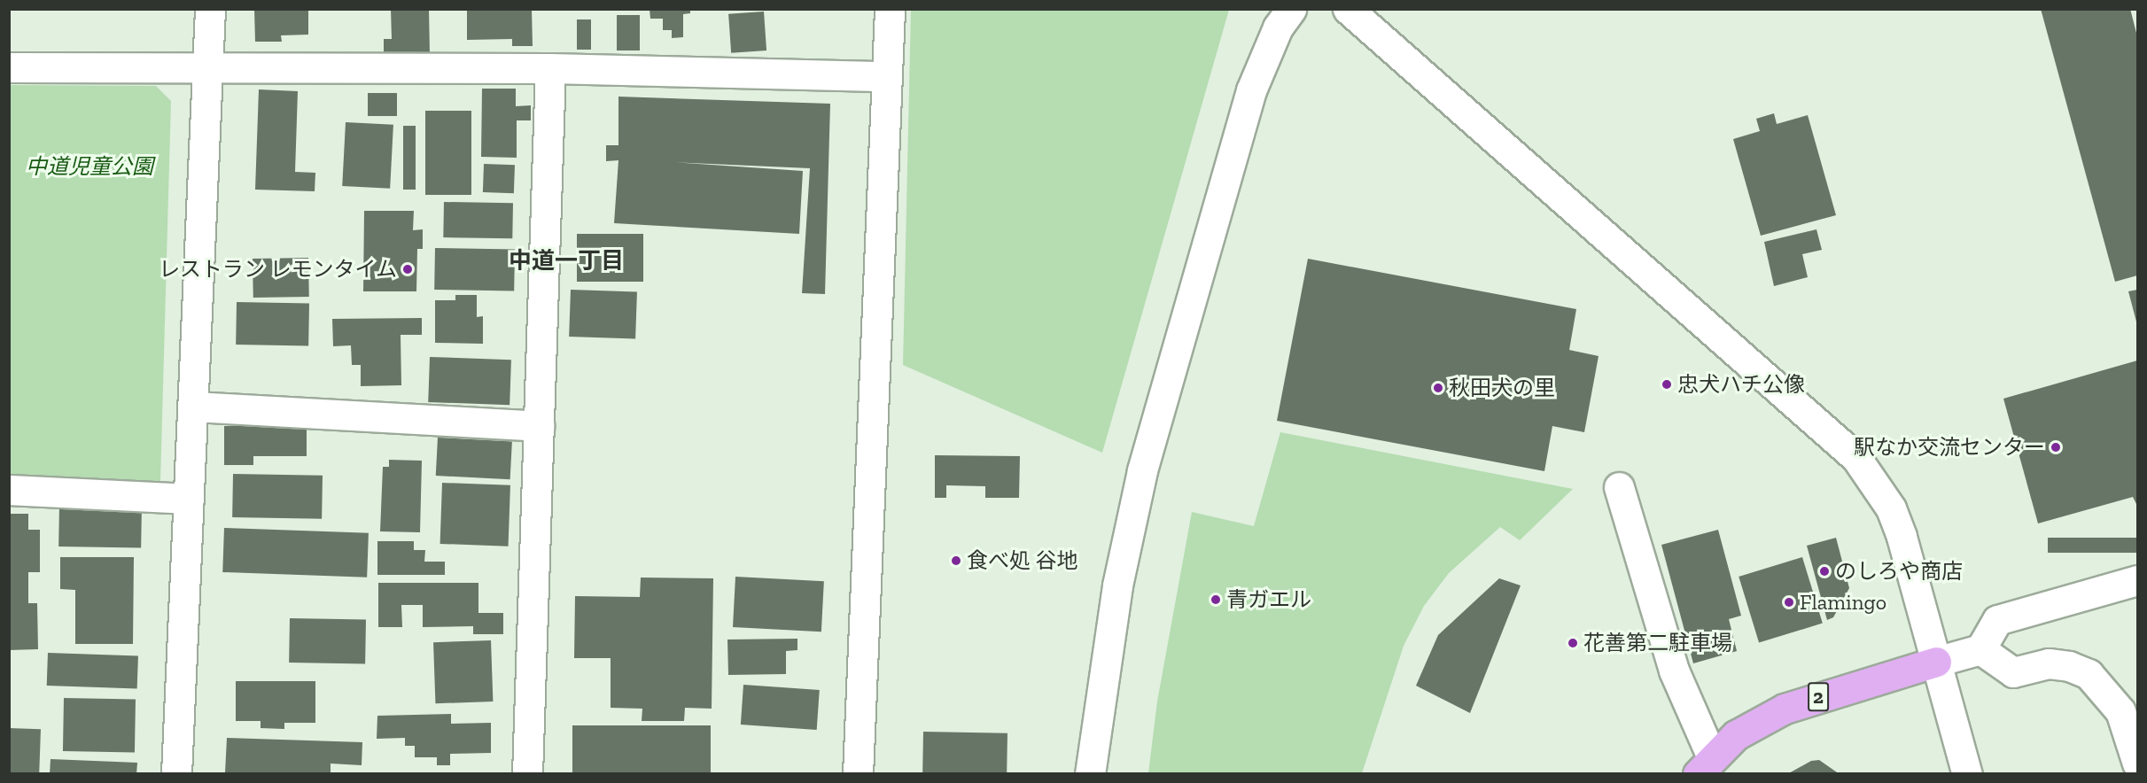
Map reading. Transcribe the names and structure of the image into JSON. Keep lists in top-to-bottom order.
{
  "streets": {
    "main road": ["2"]
  },
  "districts": ["中道一丁目"],
  "parks": ["中道児童公園"],
  "places": [
    "レストラン レモンタイム",
    "忠犬ハチ公像",
    "秋田犬の里",
    "駅なか交流センター",
    "食べ処 谷地",
    "のしろや商店",
    "青ガエル",
    "Flamingo",
    "花善第二駐車場"
  ]
}
